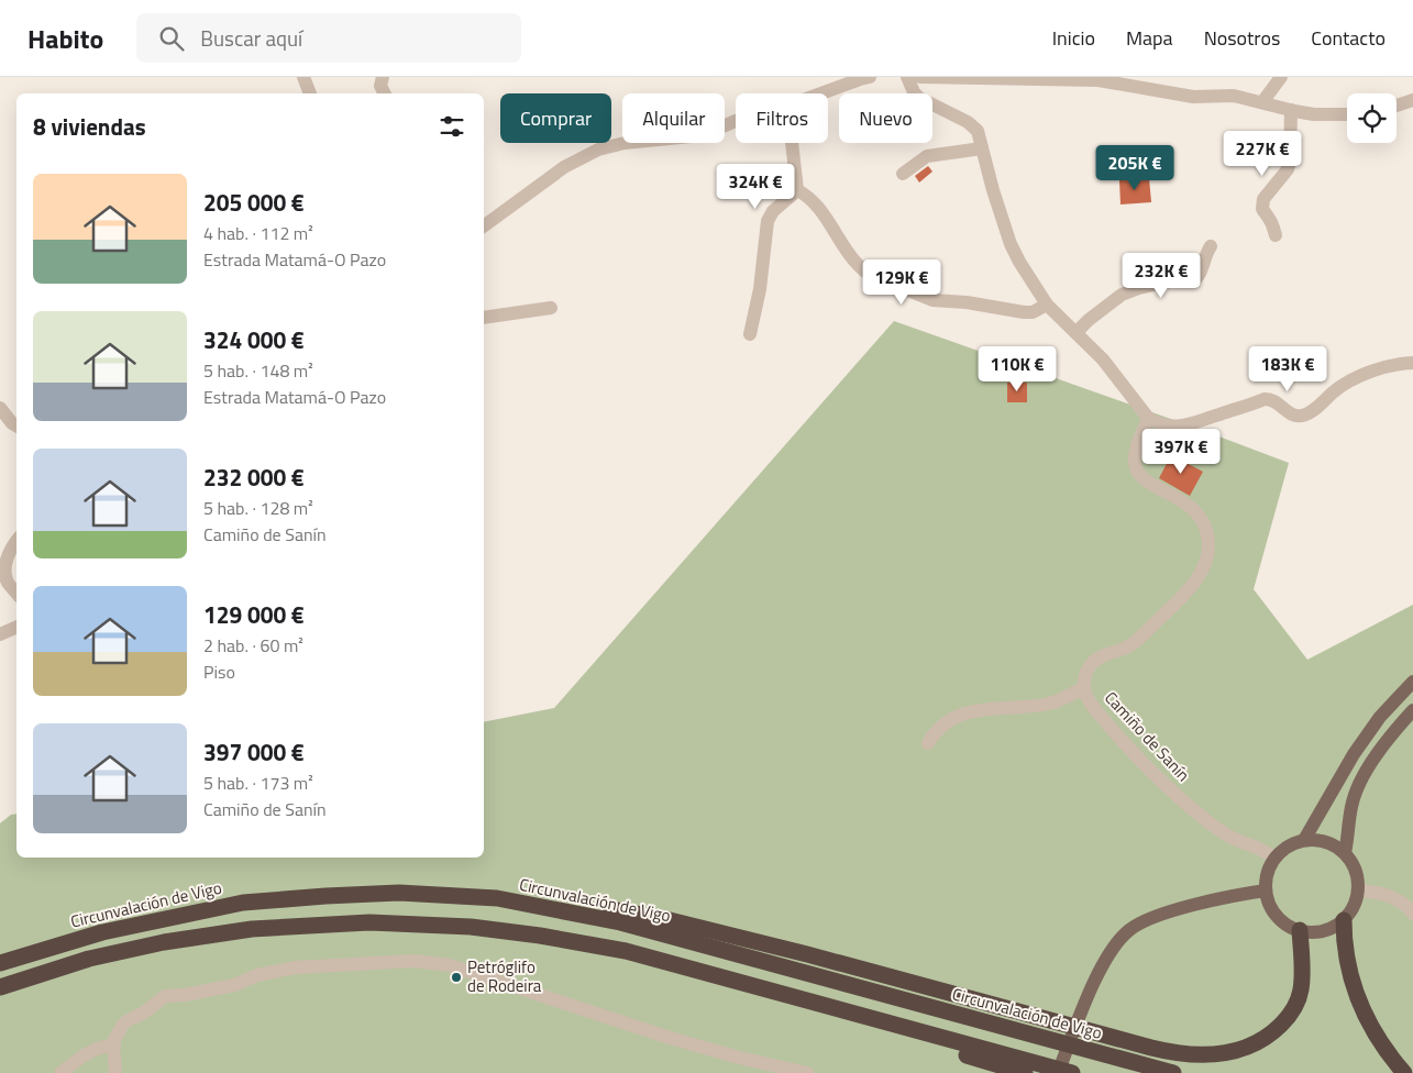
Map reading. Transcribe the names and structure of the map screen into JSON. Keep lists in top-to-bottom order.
{
  "streets": {
    "highway": ["Circunvalación de Vigo"],
    "street": ["Camiño de Sanín"]
  },
  "places": ["Petróglifo de Rodeira"],
  "page": {
    "header": "Habito",
    "search": "Buscar aquí",
    "nav": [
      "Inicio",
      "Mapa",
      "Nosotros",
      "Contacto"
    ],
    "chip": [
      "Comprar",
      "Alquilar",
      "Filtros",
      "Nuevo"
    ],
    "heading": "8 viviendas",
    "price": [
      "227K €",
      "205K €",
      "324K €",
      "232K €",
      "129K €",
      "110K €",
      "183K €",
      "397K €"
    ],
    "list": [
      {
        "name": "205 000 €",
        "note": "4 hab. · 112 m² · Estrada Matamá-O Pazo"
      },
      {
        "name": "324 000 €",
        "note": "5 hab. · 148 m² · Estrada Matamá-O Pazo"
      },
      {
        "name": "232 000 €",
        "note": "5 hab. · 128 m² · Camiño de Sanín"
      },
      {
        "name": "129 000 €",
        "note": "2 hab. · 60 m² · Piso"
      },
      {
        "name": "397 000 €",
        "note": "5 hab. · 173 m² · Camiño de Sanín"
      }
    ]
  }
}
